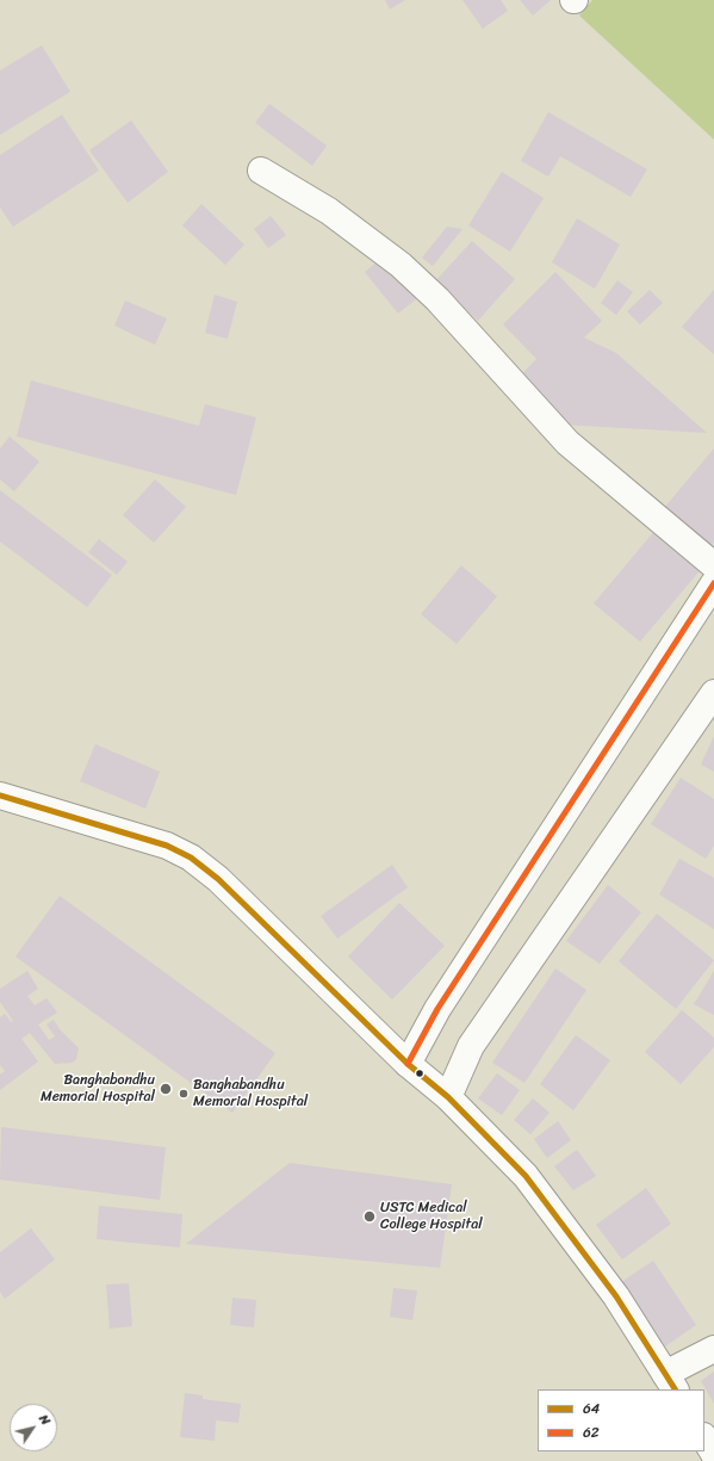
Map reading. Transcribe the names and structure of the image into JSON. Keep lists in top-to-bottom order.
{
  "places": ["Banghabondhu Memorial Hospital", "Banghabandhu Memorial Hospital", "USTC Medical College Hospital"],
  "lines": ["transit line 62", "transit line 64"],
  "legend": ["64", "62"],
  "north": "top right"
}
